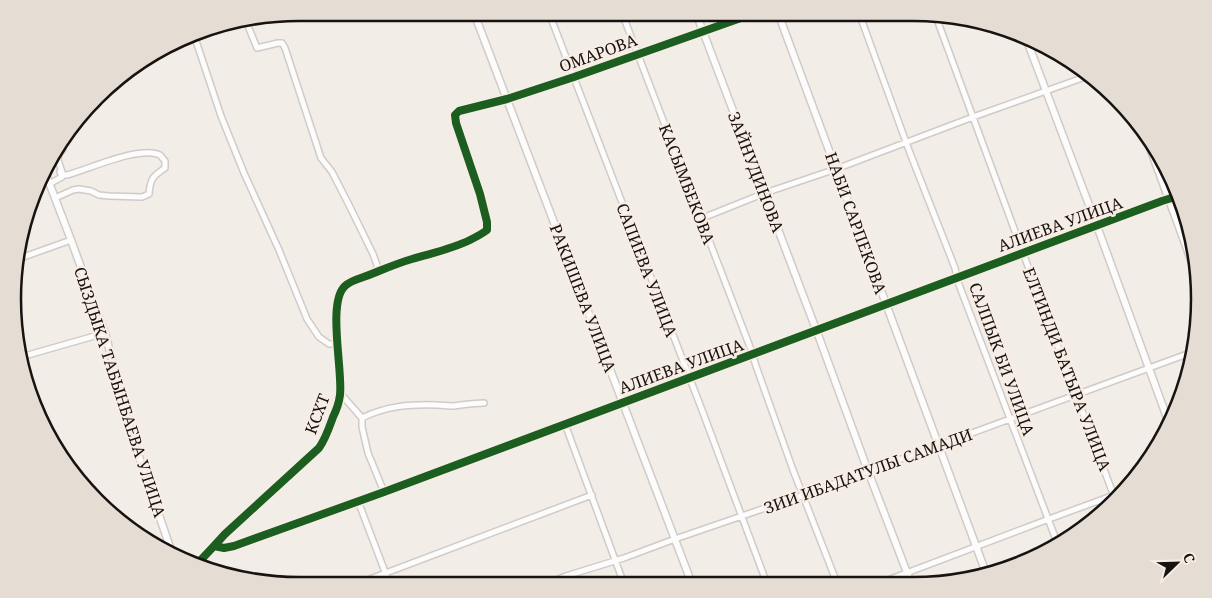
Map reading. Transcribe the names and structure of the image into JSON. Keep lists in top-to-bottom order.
{
  "streets": {
    "street": [
      "ОМАРОВА",
      "ЗАЙНУДИНОВА",
      "КАСЫМБЕКОВА",
      "НАБИ САРПЕКОВА",
      "АЛИЕВА УЛИЦА",
      "САПИЕВА УЛИЦА",
      "РАКИШЕВА УЛИЦА",
      "САЛПЫК БИ УЛИЦА",
      "ЕЛТИНДИ БАТЫРА УЛИЦА",
      "СЫЗДЫКА ТАБЫНБАЕВА УЛИЦА",
      "КСХТ",
      "ЗИИ ИБАДАТУЛЫ САМАДИ"
    ]
  },
  "crossings": [
    ["ОМАРОВА", "ЗАЙНУДИНОВА"],
    ["ОМАРОВА", "КАСЫМБЕКОВА"],
    ["ОМАРОВА", "САПИЕВА УЛИЦА"],
    ["ОМАРОВА", "РАКИШЕВА УЛИЦА"],
    ["ОМАРОВА", "КСХТ"],
    ["ЗАЙНУДИНОВА", "АЛИЕВА УЛИЦА"],
    ["ЗАЙНУДИНОВА", "ЗИИ ИБАДАТУЛЫ САМАДИ"],
    ["КАСЫМБЕКОВА", "АЛИЕВА УЛИЦА"],
    ["КАСЫМБЕКОВА", "ЗИИ ИБАДАТУЛЫ САМАДИ"],
    ["НАБИ САРПЕКОВА", "АЛИЕВА УЛИЦА"],
    ["НАБИ САРПЕКОВА", "ЗИИ ИБАДАТУЛЫ САМАДИ"],
    ["АЛИЕВА УЛИЦА", "САПИЕВА УЛИЦА"],
    ["АЛИЕВА УЛИЦА", "РАКИШЕВА УЛИЦА"],
    ["АЛИЕВА УЛИЦА", "САЛПЫК БИ УЛИЦА"],
    ["АЛИЕВА УЛИЦА", "ЕЛТИНДИ БАТЫРА УЛИЦА"],
    ["АЛИЕВА УЛИЦА", "КСХТ"],
    ["САПИЕВА УЛИЦА", "ЗИИ ИБАДАТУЛЫ САМАДИ"],
    ["РАКИШЕВА УЛИЦА", "ЗИИ ИБАДАТУЛЫ САМАДИ"],
    ["САЛПЫК БИ УЛИЦА", "ЗИИ ИБАДАТУЛЫ САМАДИ"],
    ["ЕЛТИНДИ БАТЫРА УЛИЦА", "ЗИИ ИБАДАТУЛЫ САМАДИ"]
  ],
  "north": "top right"
}
